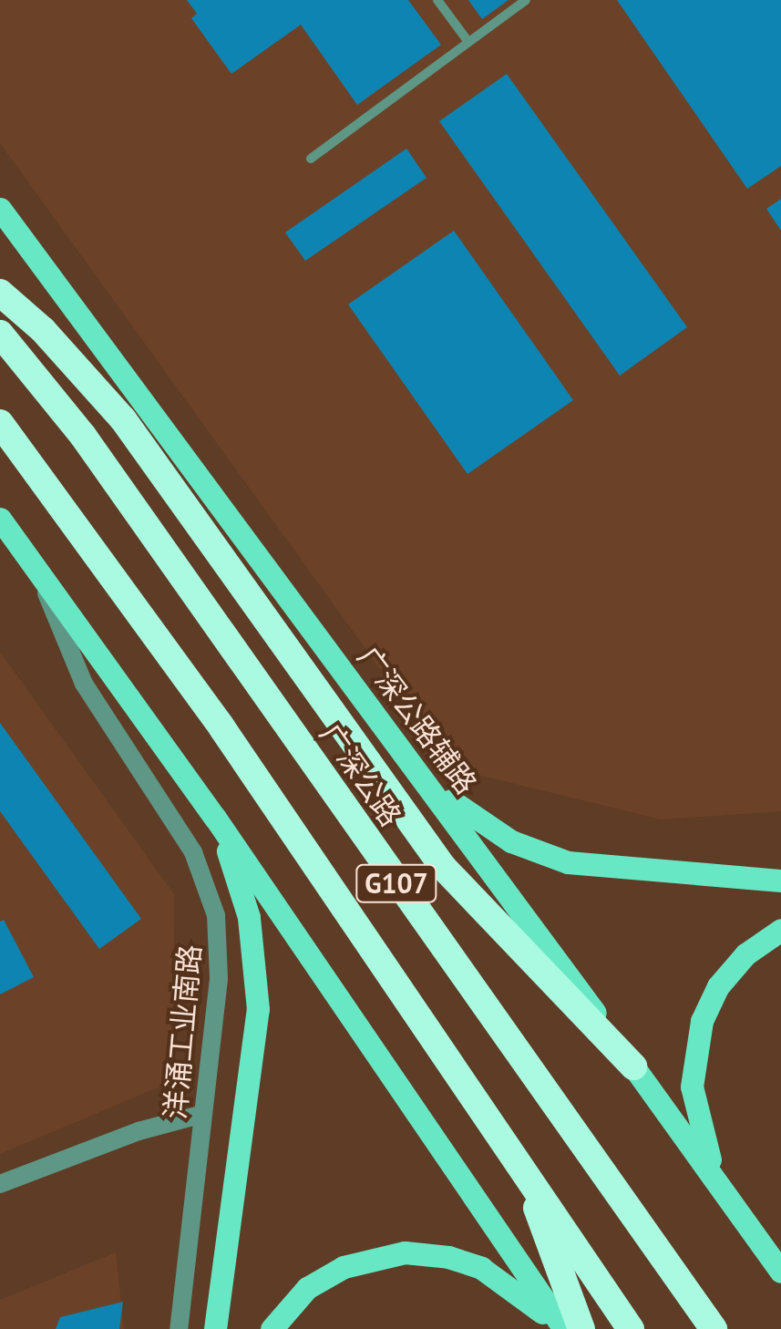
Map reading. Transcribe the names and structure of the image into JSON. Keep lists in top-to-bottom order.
{
  "streets": {
    "highway": ["广深公路", "G107"],
    "main road": ["广深公路辅路"],
    "street": ["洋涌工业南路"]
  }
}
